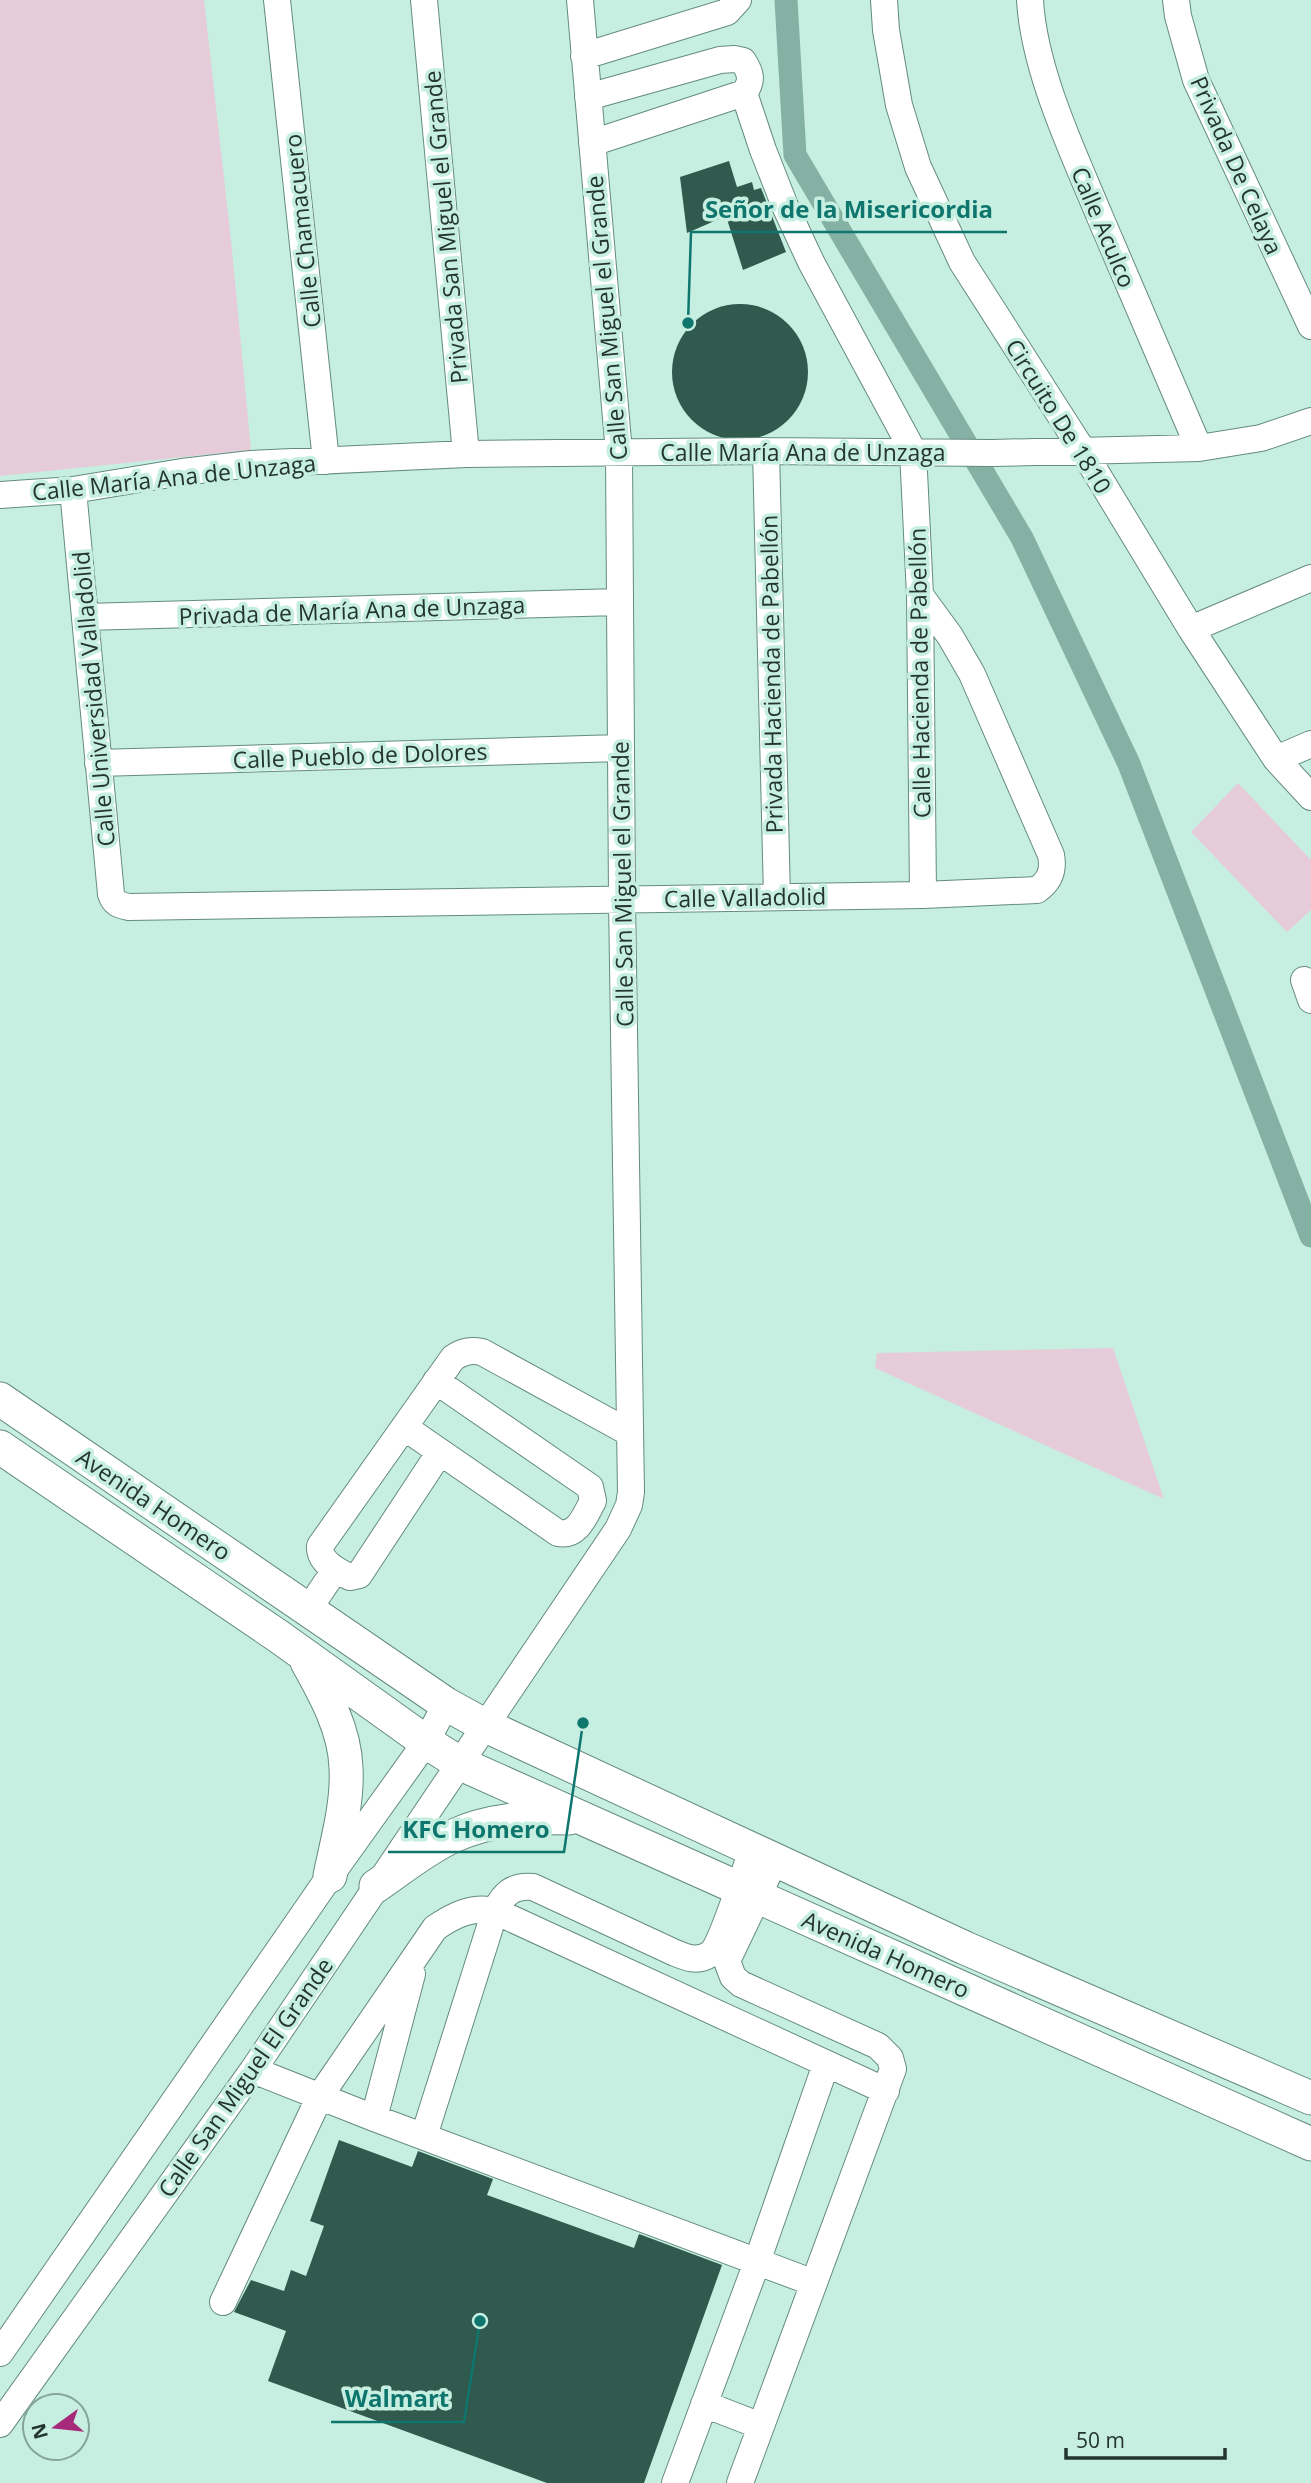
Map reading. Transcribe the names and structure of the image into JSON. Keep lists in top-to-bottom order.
{
  "streets": {
    "main road": ["Avenida Homero"],
    "street": [
      "Privada De Celaya",
      "Privada San Miguel el Grande",
      "Calle Aculco",
      "Calle Chamacuero",
      "Calle San Miguel el Grande",
      "Circuito De 1810",
      "Calle María Ana de Unzaga",
      "Privada de María Ana de Unzaga",
      "Calle Hacienda de Pabellón",
      "Privada Hacienda de Pabellón",
      "Calle Universidad Valladolid",
      "Calle Pueblo de Dolores",
      "Calle Valladolid",
      "Calle San Miguel El Grande"
    ]
  },
  "crossings": [
    ["Privada San Miguel el Grande", "Calle María Ana de Unzaga"],
    ["Calle Aculco", "Calle María Ana de Unzaga"],
    ["Calle Chamacuero", "Calle María Ana de Unzaga"],
    ["Calle San Miguel el Grande", "Calle María Ana de Unzaga"],
    ["Calle San Miguel el Grande", "Privada de María Ana de Unzaga"],
    ["Calle San Miguel el Grande", "Calle Pueblo de Dolores"],
    ["Calle San Miguel el Grande", "Calle Valladolid"],
    ["Calle San Miguel el Grande", "Avenida Homero"],
    ["Calle San Miguel el Grande", "Calle San Miguel El Grande"],
    ["Circuito De 1810", "Calle María Ana de Unzaga"],
    ["Calle María Ana de Unzaga", "Calle Hacienda de Pabellón"],
    ["Calle María Ana de Unzaga", "Privada Hacienda de Pabellón"],
    ["Calle María Ana de Unzaga", "Calle Universidad Valladolid"],
    ["Privada de María Ana de Unzaga", "Calle Universidad Valladolid"],
    ["Calle Hacienda de Pabellón", "Calle Valladolid"],
    ["Privada Hacienda de Pabellón", "Calle Valladolid"],
    ["Calle Universidad Valladolid", "Calle Pueblo de Dolores"],
    ["Calle Universidad Valladolid", "Calle Valladolid"],
    ["Avenida Homero", "Calle San Miguel El Grande"]
  ],
  "places": ["Señor de la Misericordia", "KFC Homero", "Walmart"],
  "scale_bar": "50 m",
  "north": "left"
}
